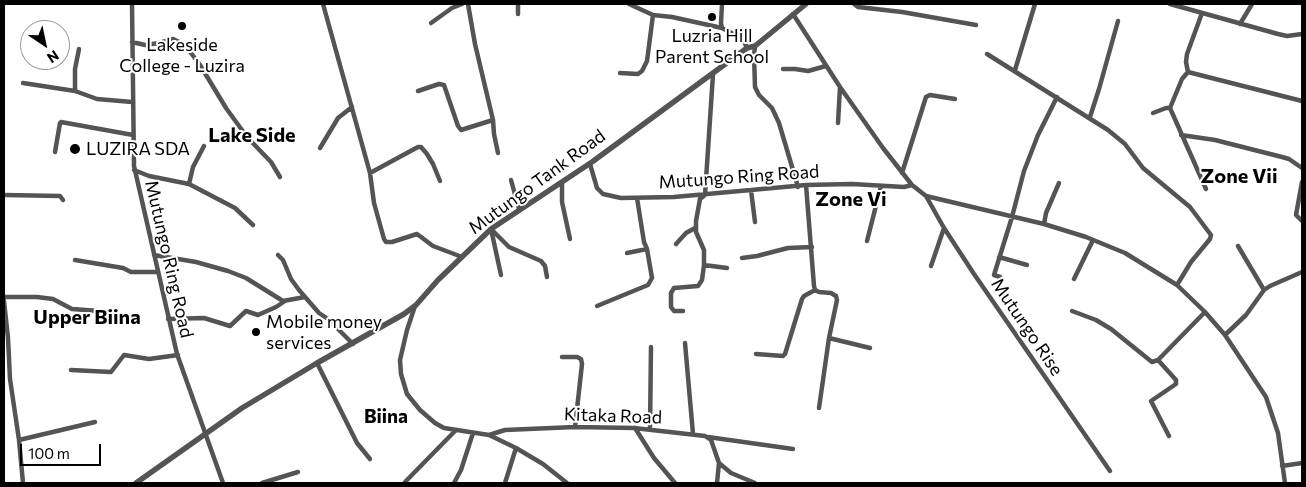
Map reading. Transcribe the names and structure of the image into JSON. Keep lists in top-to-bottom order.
{
  "streets": {
    "street": [
      "Mutungo Ring Road",
      "Mutungo Tank Road",
      "Mutungo Rise",
      "Kitaka Road"
    ]
  },
  "crossings": [
    ["Mutungo Ring Road", "Mutungo Tank Road"]
  ],
  "districts": [
    "Lake Side",
    "Zone Vii",
    "Zone Vi",
    "Upper Biina",
    "Biina"
  ],
  "places": [
    "Luzria Hill Parent School",
    "Lakeside College - Luzira",
    "LUZIRA SDA",
    "Mobile money services"
  ],
  "scale_bar": "100 m",
  "north": "bottom right"
}
